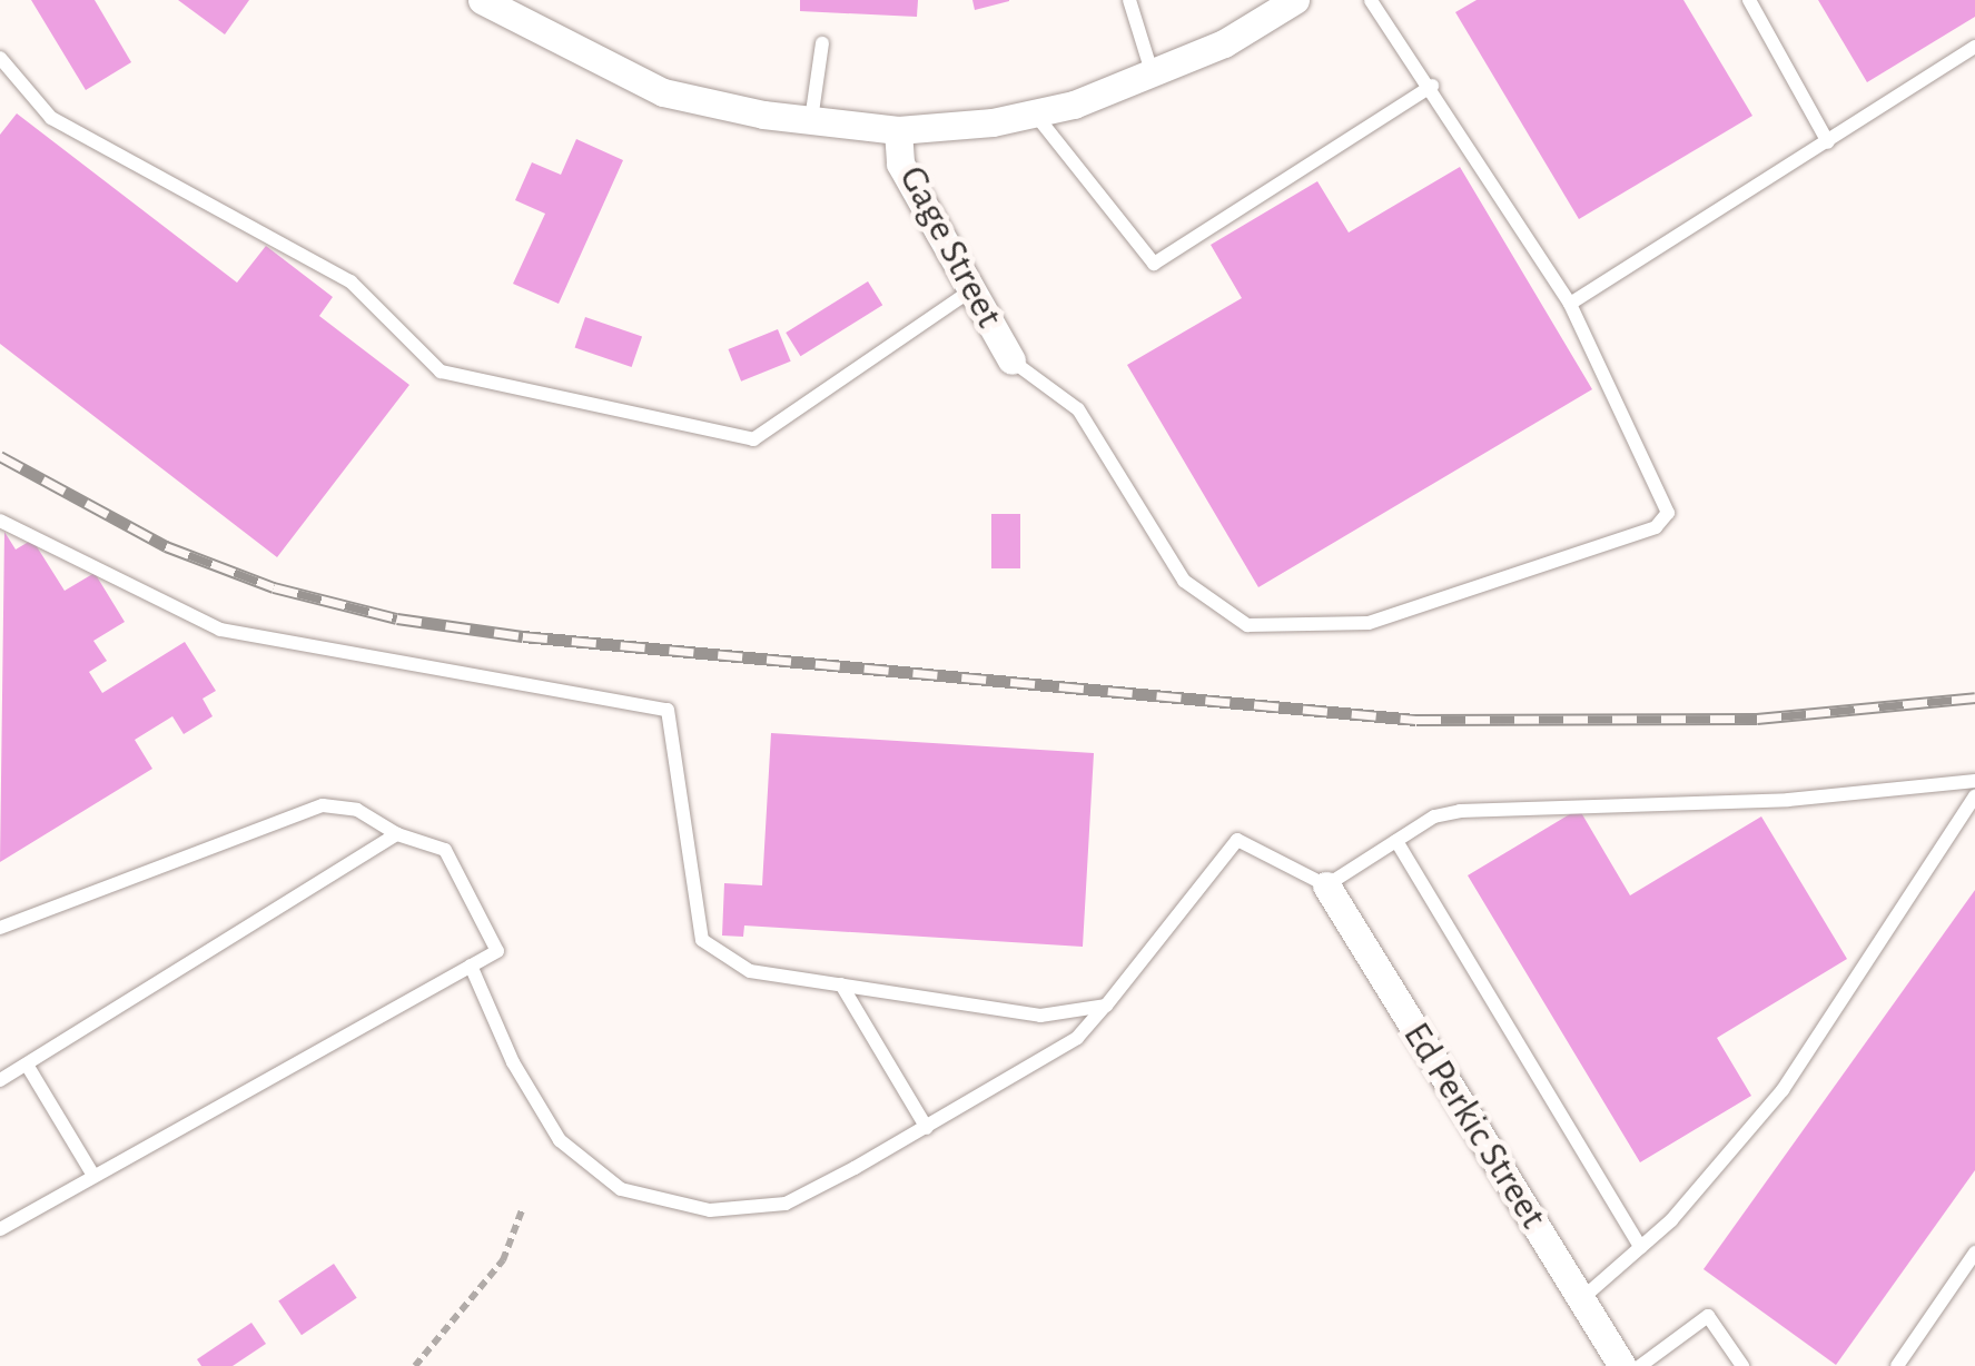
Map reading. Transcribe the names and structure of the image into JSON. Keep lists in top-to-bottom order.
{
  "streets": {
    "street": ["Gage Street", "Ed Perkic Street"]
  }
}
